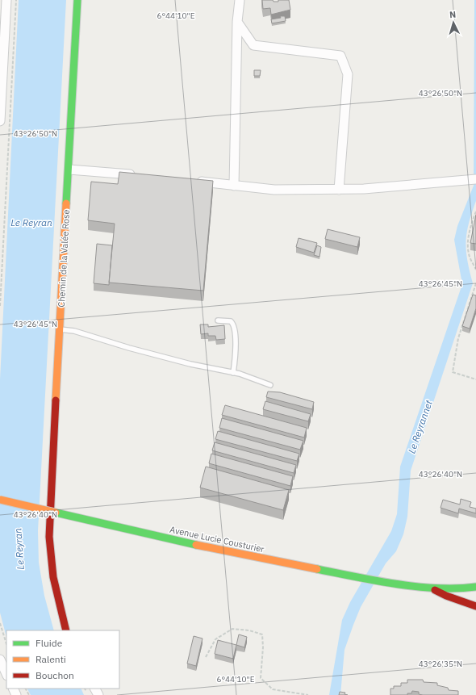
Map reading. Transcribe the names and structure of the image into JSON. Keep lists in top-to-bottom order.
{
  "streets": {
    "street": ["Chemin de la Valée Rose", "Avenue Lucie Cousturier"]
  },
  "water": ["Le Reyran", "Le Reyrannet"],
  "legend": ["Fluide", "Ralenti", "Bouchon"],
  "north": "top",
  "coordinates": [
    "6°44'10\"E",
    "43°26'50\"N",
    "43°26'45\"N",
    "43°26'40\"N",
    "43°26'35\"N"
  ]
}
